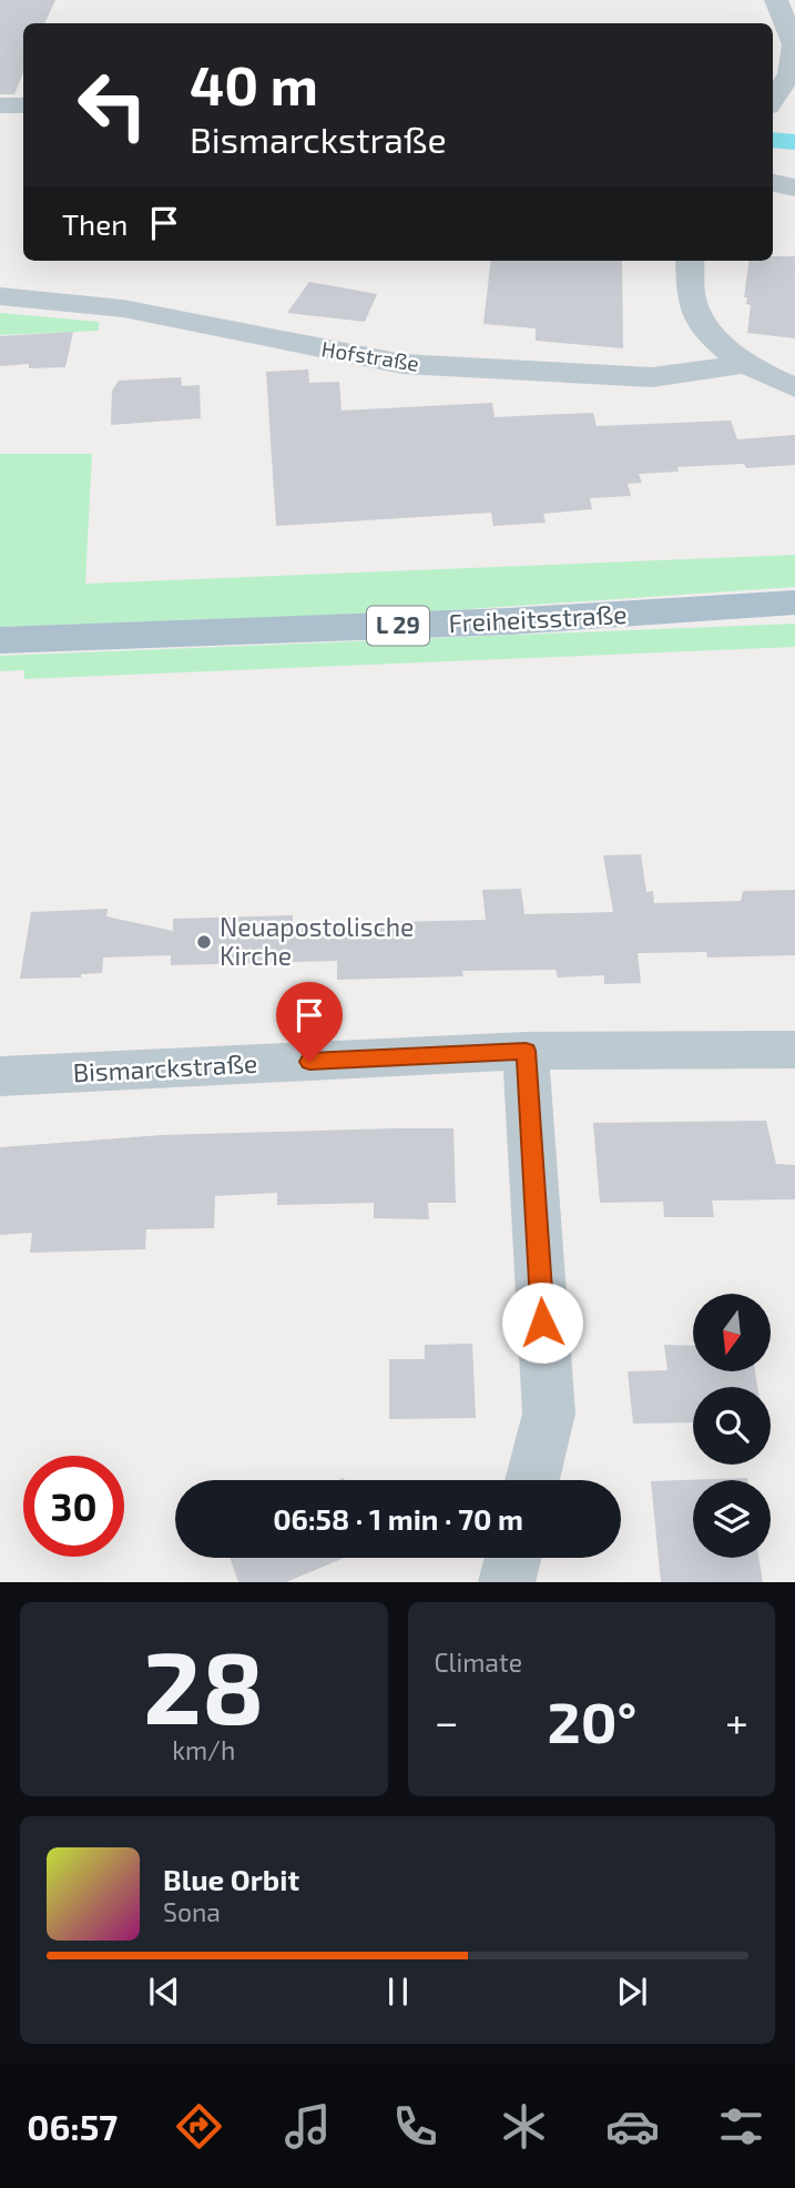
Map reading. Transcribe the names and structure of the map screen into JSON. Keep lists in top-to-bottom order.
{
  "streets": {
    "main road": ["Freiheitsstraße", "L 29"],
    "street": ["Hofstraße", "Bismarckstraße"]
  },
  "places": ["Neuapostolische Kirche"],
  "north": "bottom",
  "page": {
    "turn": ["40 m", "Bismarckstraße"],
    "then": "Then",
    "limit": "30",
    "trip": "06:58 · 1 min · 70 m",
    "tile": [
      ["28", "km/h"],
      "Climate"
    ],
    "heat": ["−", "20°", "+"],
    "song": ["Blue Orbit", "Sona"],
    "tabs": "06:57"
  }
}
